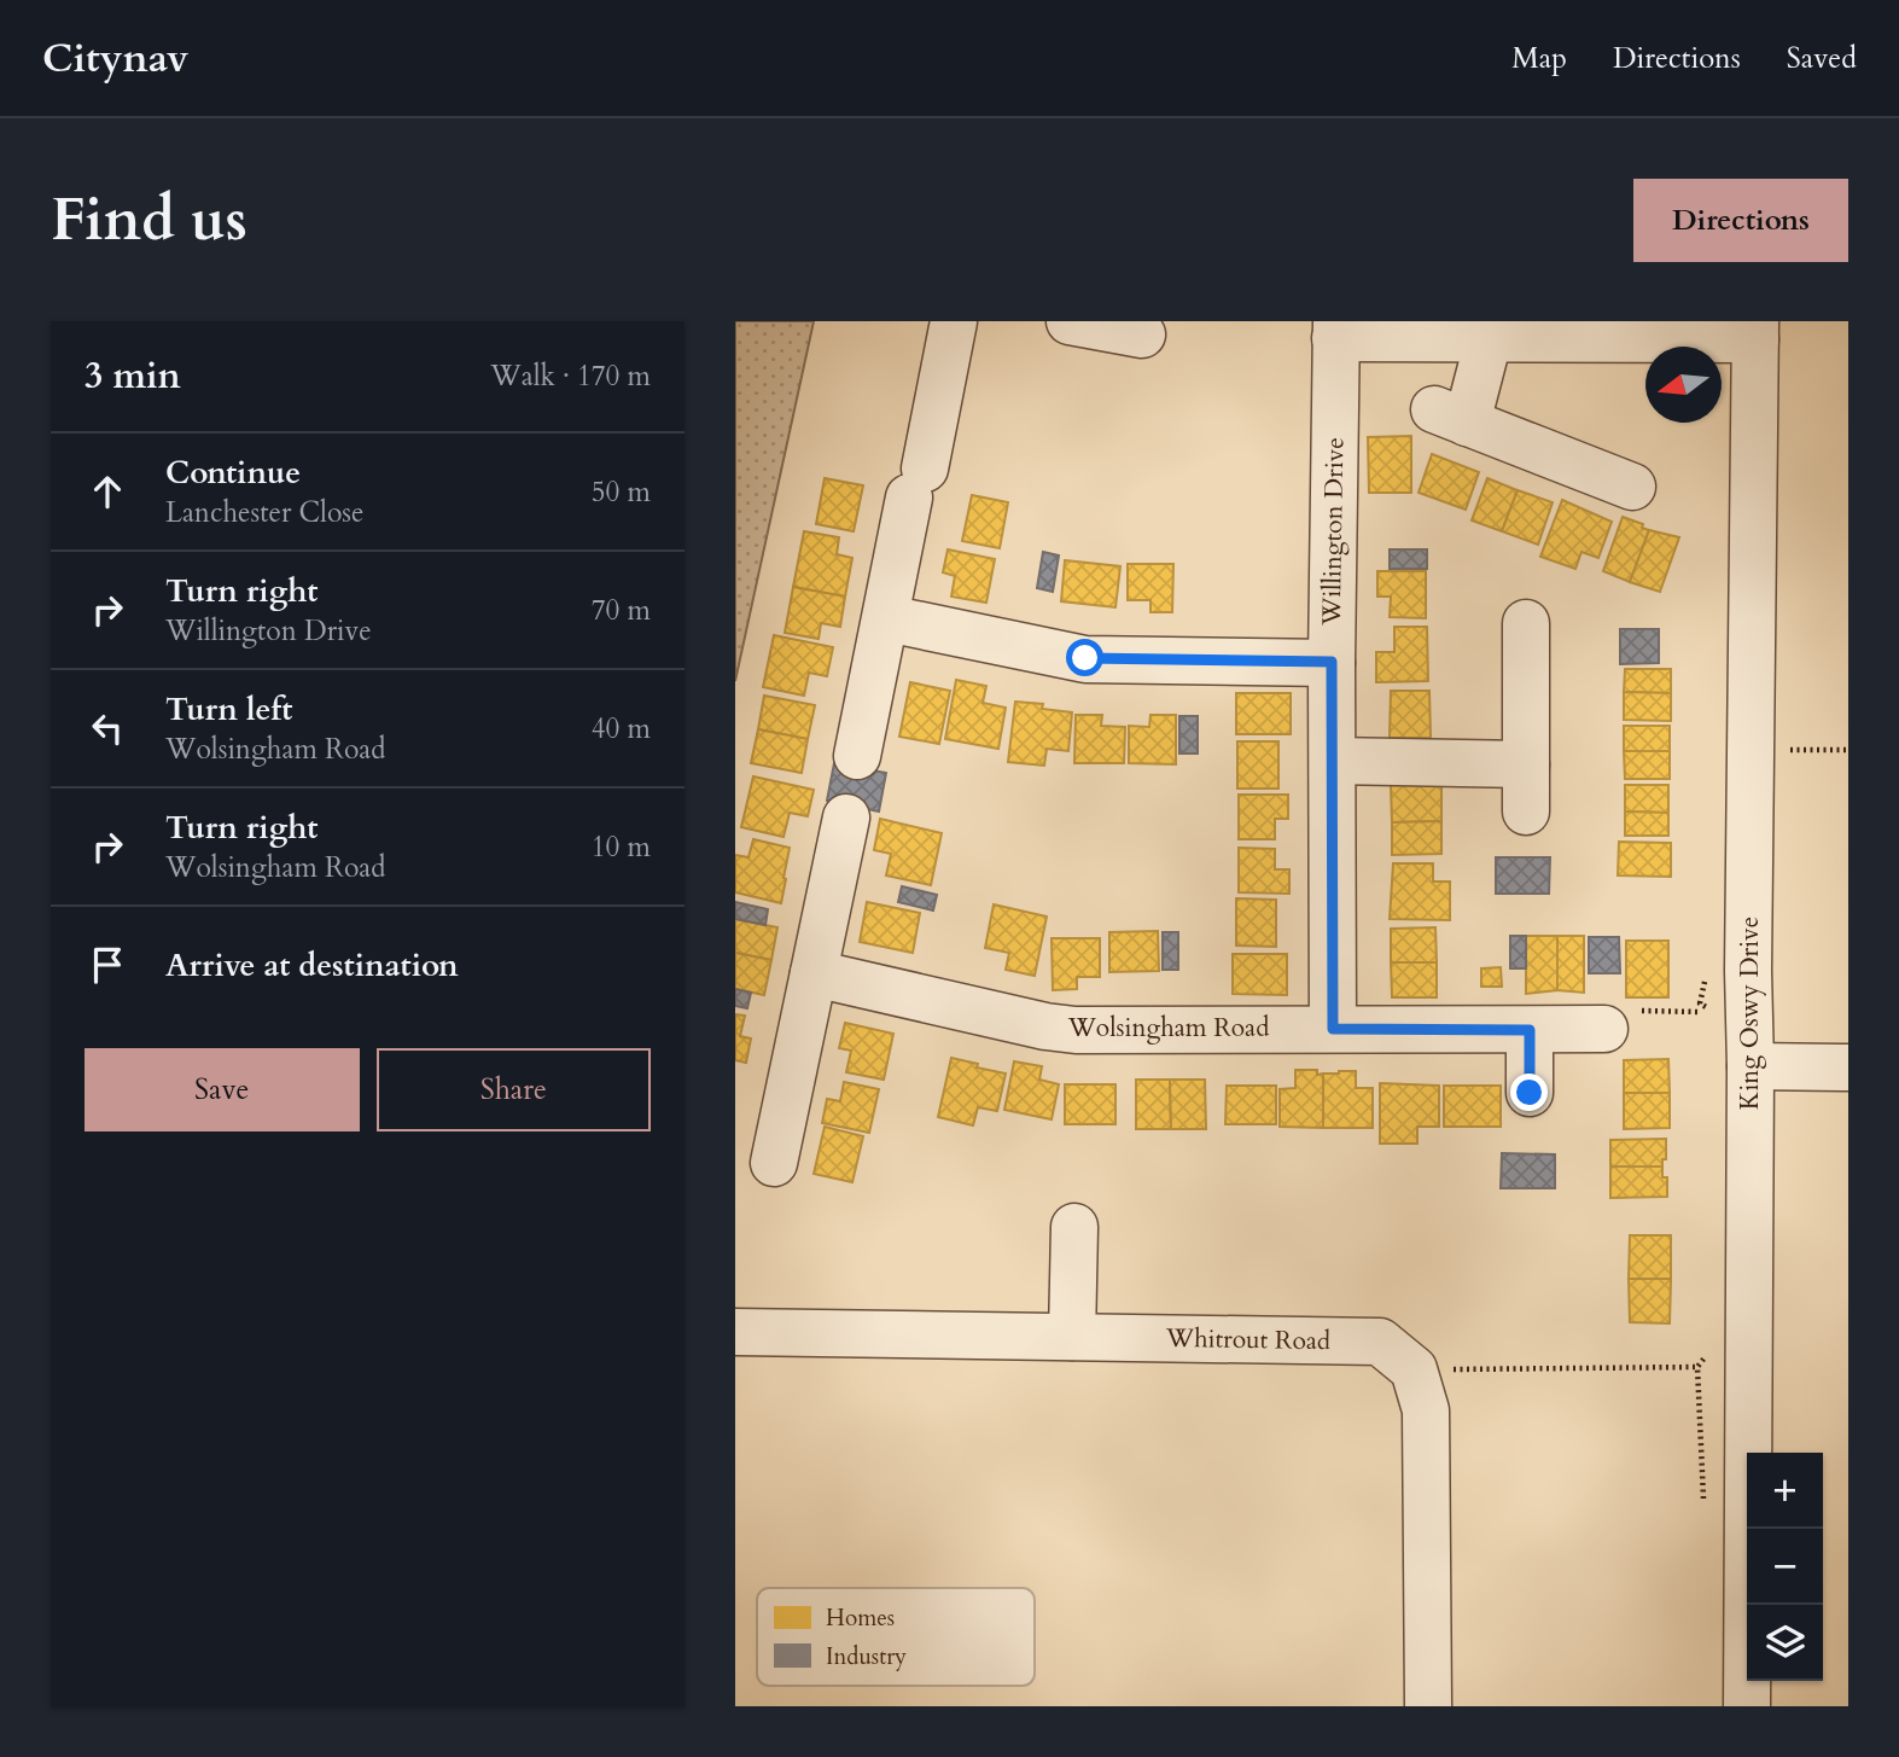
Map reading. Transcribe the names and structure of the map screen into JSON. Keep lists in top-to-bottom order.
{
  "streets": {
    "street": [
      "Willington Drive",
      "King Oswy Drive",
      "Wolsingham Road",
      "Whitrout Road"
    ]
  },
  "crossings": [
    ["Willington Drive", "King Oswy Drive"],
    ["Willington Drive", "Wolsingham Road"]
  ],
  "legend": ["Homes", "Industry"],
  "north": "left",
  "page": {
    "header": "Citynav",
    "nav": ["Map", "Directions", "Saved"],
    "buttons": [
      "Directions",
      ["Save", "Share"]
    ],
    "title": "Find us",
    "heading": ["3 min", "Walk · 170 m"],
    "list": [
      ["Continue", "Lanchester Close", "50 m"],
      ["Turn right", "Willington Drive", "70 m"],
      ["Turn left", "Wolsingham Road", "40 m"],
      ["Turn right", "Wolsingham Road", "10 m"],
      "Arrive at destination"
    ],
    "map_buttons": ["+", "−"]
  }
}
